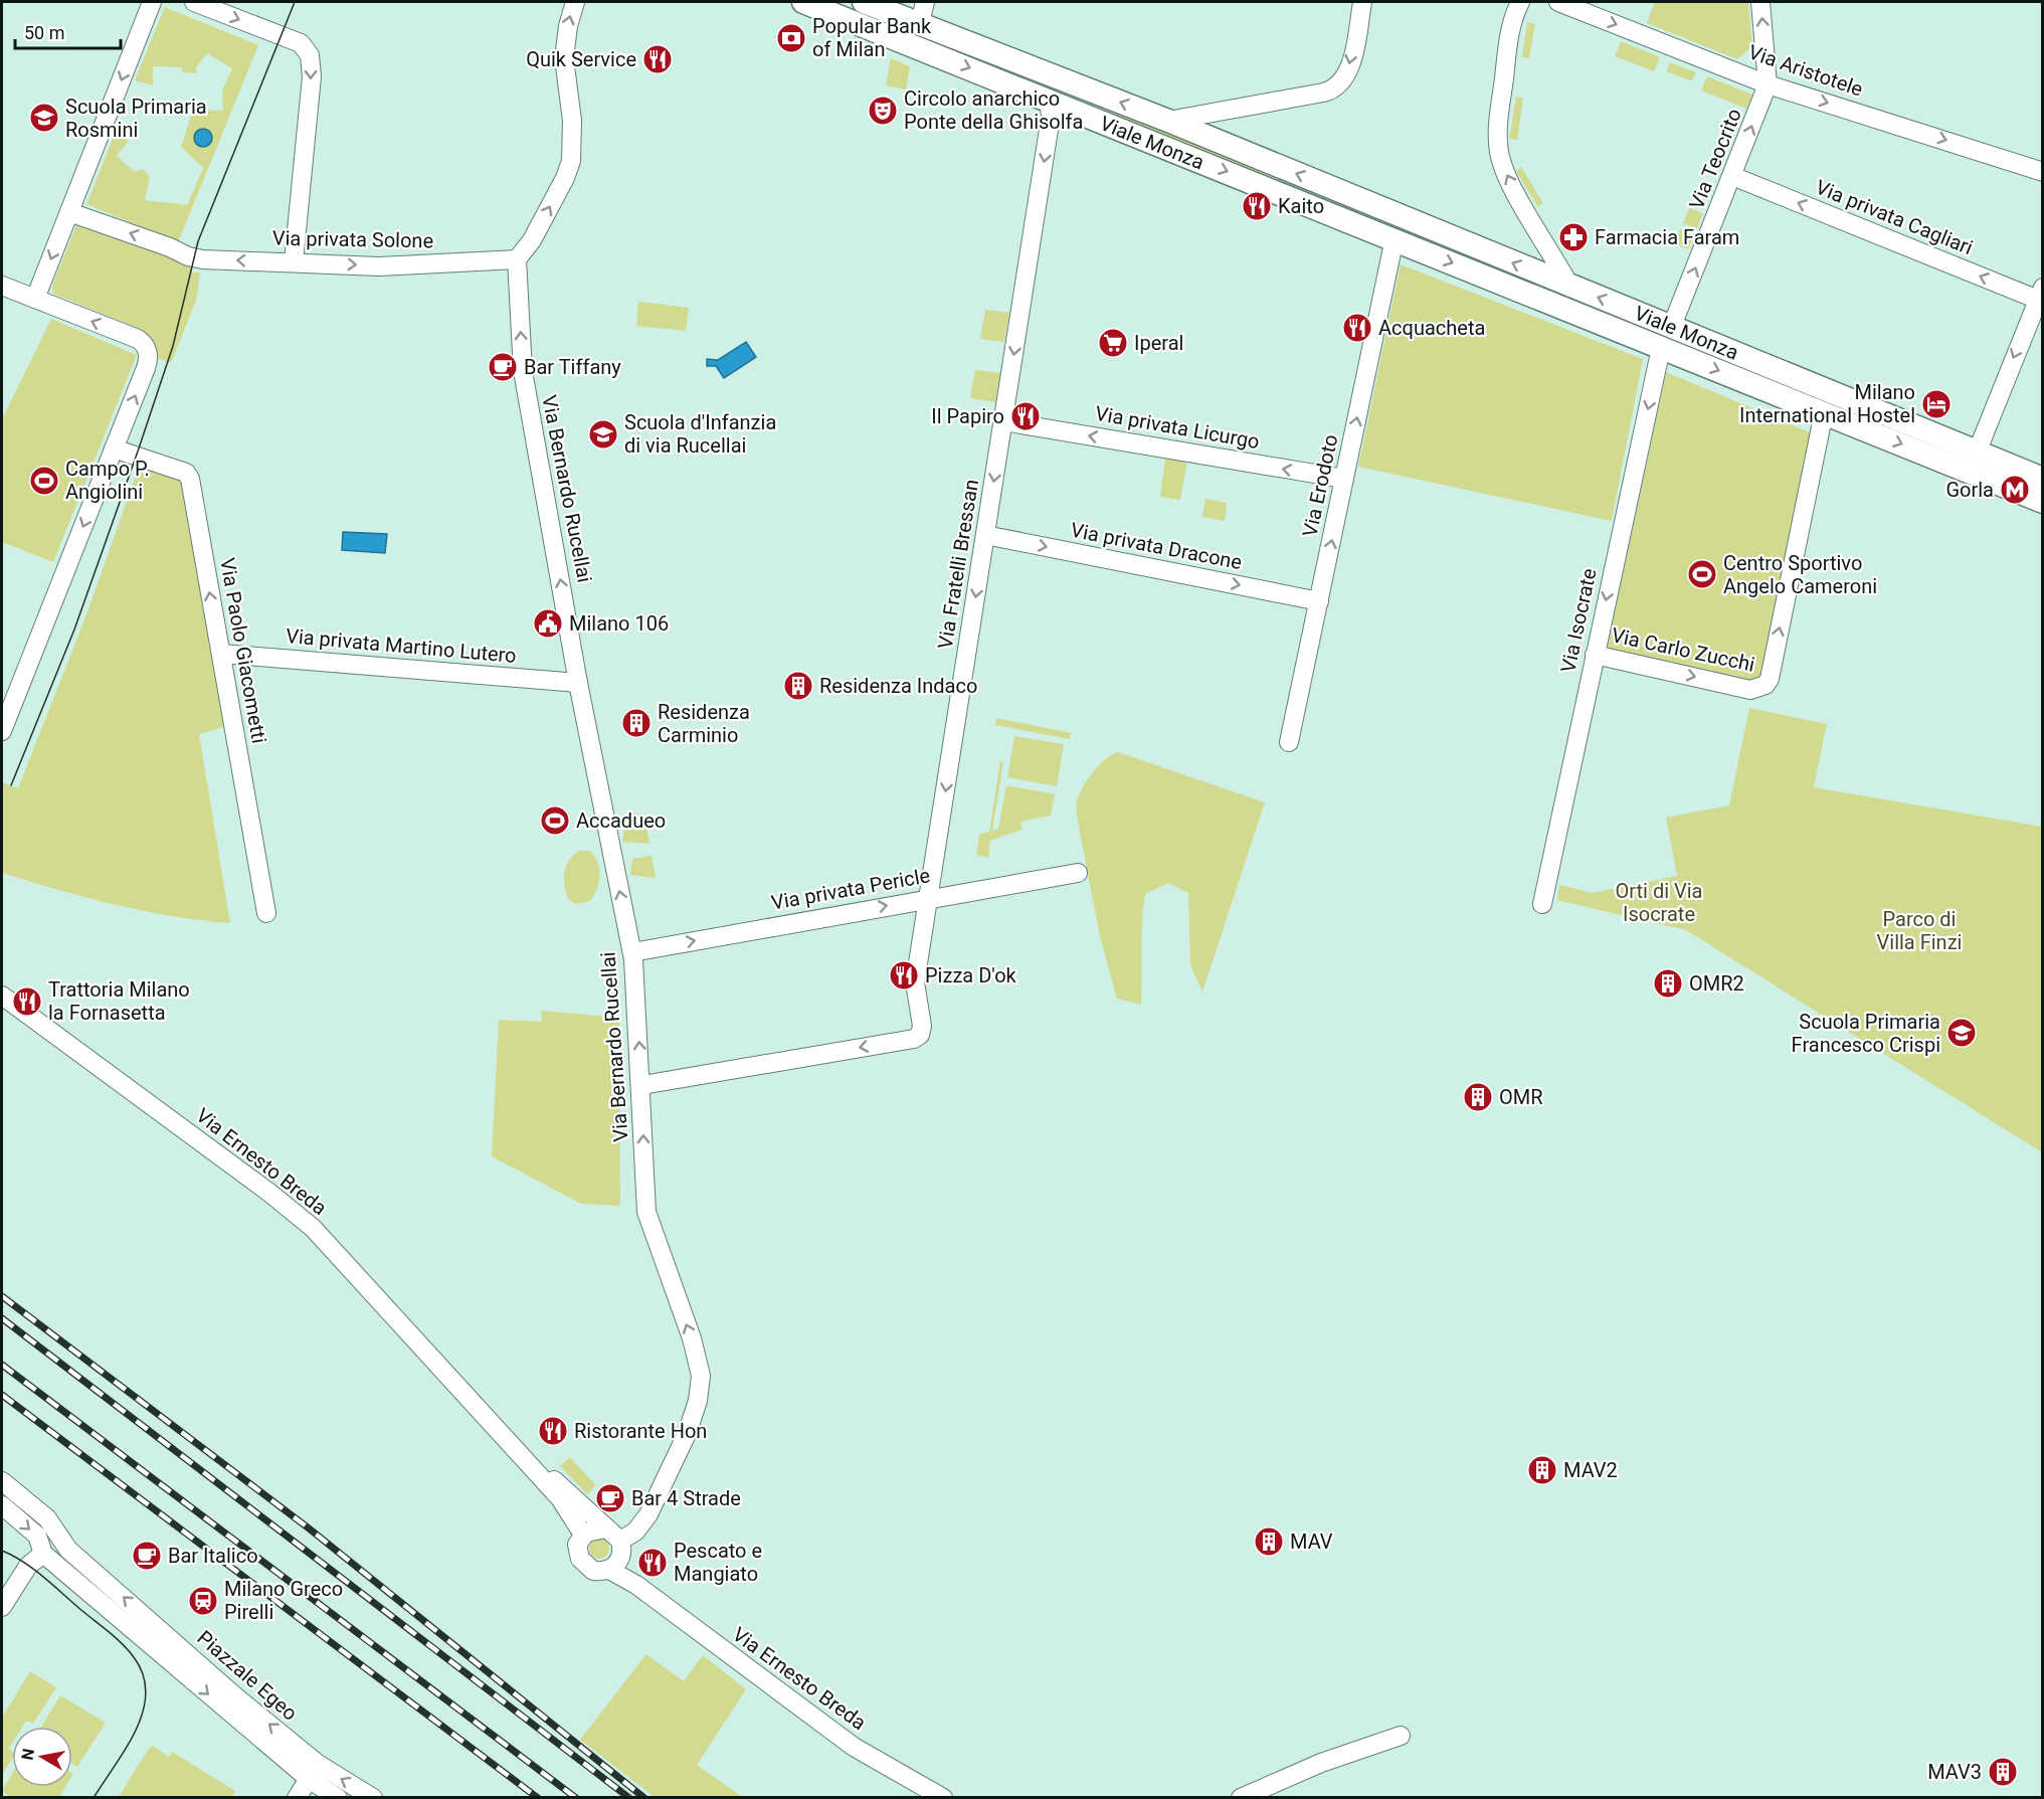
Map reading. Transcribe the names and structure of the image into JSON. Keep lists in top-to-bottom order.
{
  "streets": {
    "main road": ["Viale Monza"],
    "street": [
      "Via Aristotele",
      "Via Teocrito",
      "Via privata Cagliari",
      "Via privata Solone",
      "Via privata Licurgo",
      "Via Erodoto",
      "Via Bernardo Rucellai",
      "Via privata Dracone",
      "Via Fratelli Bressan",
      "Via Isocrate",
      "Via privata Martino Lutero",
      "Via Carlo Zucchi",
      "Via Paolo Giacometti",
      "Via privata Pericle",
      "Via Ernesto Breda",
      "Piazzale Egeo"
    ]
  },
  "crossings": [
    ["Via Aristotele", "Via Teocrito"],
    ["Viale Monza", "Via Teocrito"],
    ["Viale Monza", "Via Erodoto"],
    ["Viale Monza", "Via Fratelli Bressan"],
    ["Viale Monza", "Via Isocrate"],
    ["Viale Monza", "Via Carlo Zucchi"],
    ["Via Teocrito", "Via privata Cagliari"],
    ["Via privata Solone", "Via Bernardo Rucellai"],
    ["Via privata Licurgo", "Via Erodoto"],
    ["Via privata Licurgo", "Via Fratelli Bressan"],
    ["Via Erodoto", "Via privata Dracone"],
    ["Via Bernardo Rucellai", "Via Fratelli Bressan"],
    ["Via Bernardo Rucellai", "Via privata Martino Lutero"],
    ["Via Bernardo Rucellai", "Via privata Pericle"],
    ["Via Bernardo Rucellai", "Via Ernesto Breda"],
    ["Via privata Dracone", "Via Fratelli Bressan"],
    ["Via Fratelli Bressan", "Via privata Pericle"],
    ["Via Isocrate", "Via Carlo Zucchi"],
    ["Via privata Martino Lutero", "Via Paolo Giacometti"]
  ],
  "one_way": [
    "Via Aristotele",
    "Via Teocrito",
    "Via privata Cagliari",
    "Via privata Licurgo",
    "Via Erodoto",
    "Via Bernardo Rucellai",
    "Via privata Dracone",
    "Via Fratelli Bressan",
    "Via Isocrate",
    "Via Paolo Giacometti",
    "Via privata Pericle"
  ],
  "parks": ["Orti di Via Isocrate", "Parco di Villa Finzi"],
  "places": {
    "bank": ["Popular Bank of Milan"],
    "restaurant": [
      "Quik Service",
      "Kaito",
      "Acquacheta",
      "Il Papiro",
      "Pizza D'ok",
      "Trattoria Milano la Fornasetta",
      "Ristorante Hon",
      "Pescato e Mangiato"
    ],
    "theatre": ["Circolo anarchico Ponte della Ghisolfa"],
    "school or university": ["Scuola Primaria Rosmini", "Scuola d'Infanzia di via Rucellai", "Scuola Primaria Francesco Crispi"],
    "pharmacy": ["Farmacia Faram"],
    "supermarket": ["Iperal"],
    "cafe": ["Bar Tiffany", "Bar 4 Strade", "Bar Italico"],
    "hotel": ["Milano International Hostel"],
    "sports": ["Campo P. Angiolini", "Centro Sportivo Angelo Cameroni", "Accadueo"],
    "metro station": ["Gorla"],
    "public building": ["Milano 106"],
    "building": [
      "Residenza Indaco",
      "Residenza Carminio",
      "OMR2",
      "OMR",
      "MAV2",
      "MAV",
      "MAV3"
    ],
    "station": ["Milano Greco Pirelli"]
  },
  "scale_bar": "50 m",
  "north": "left"
}
